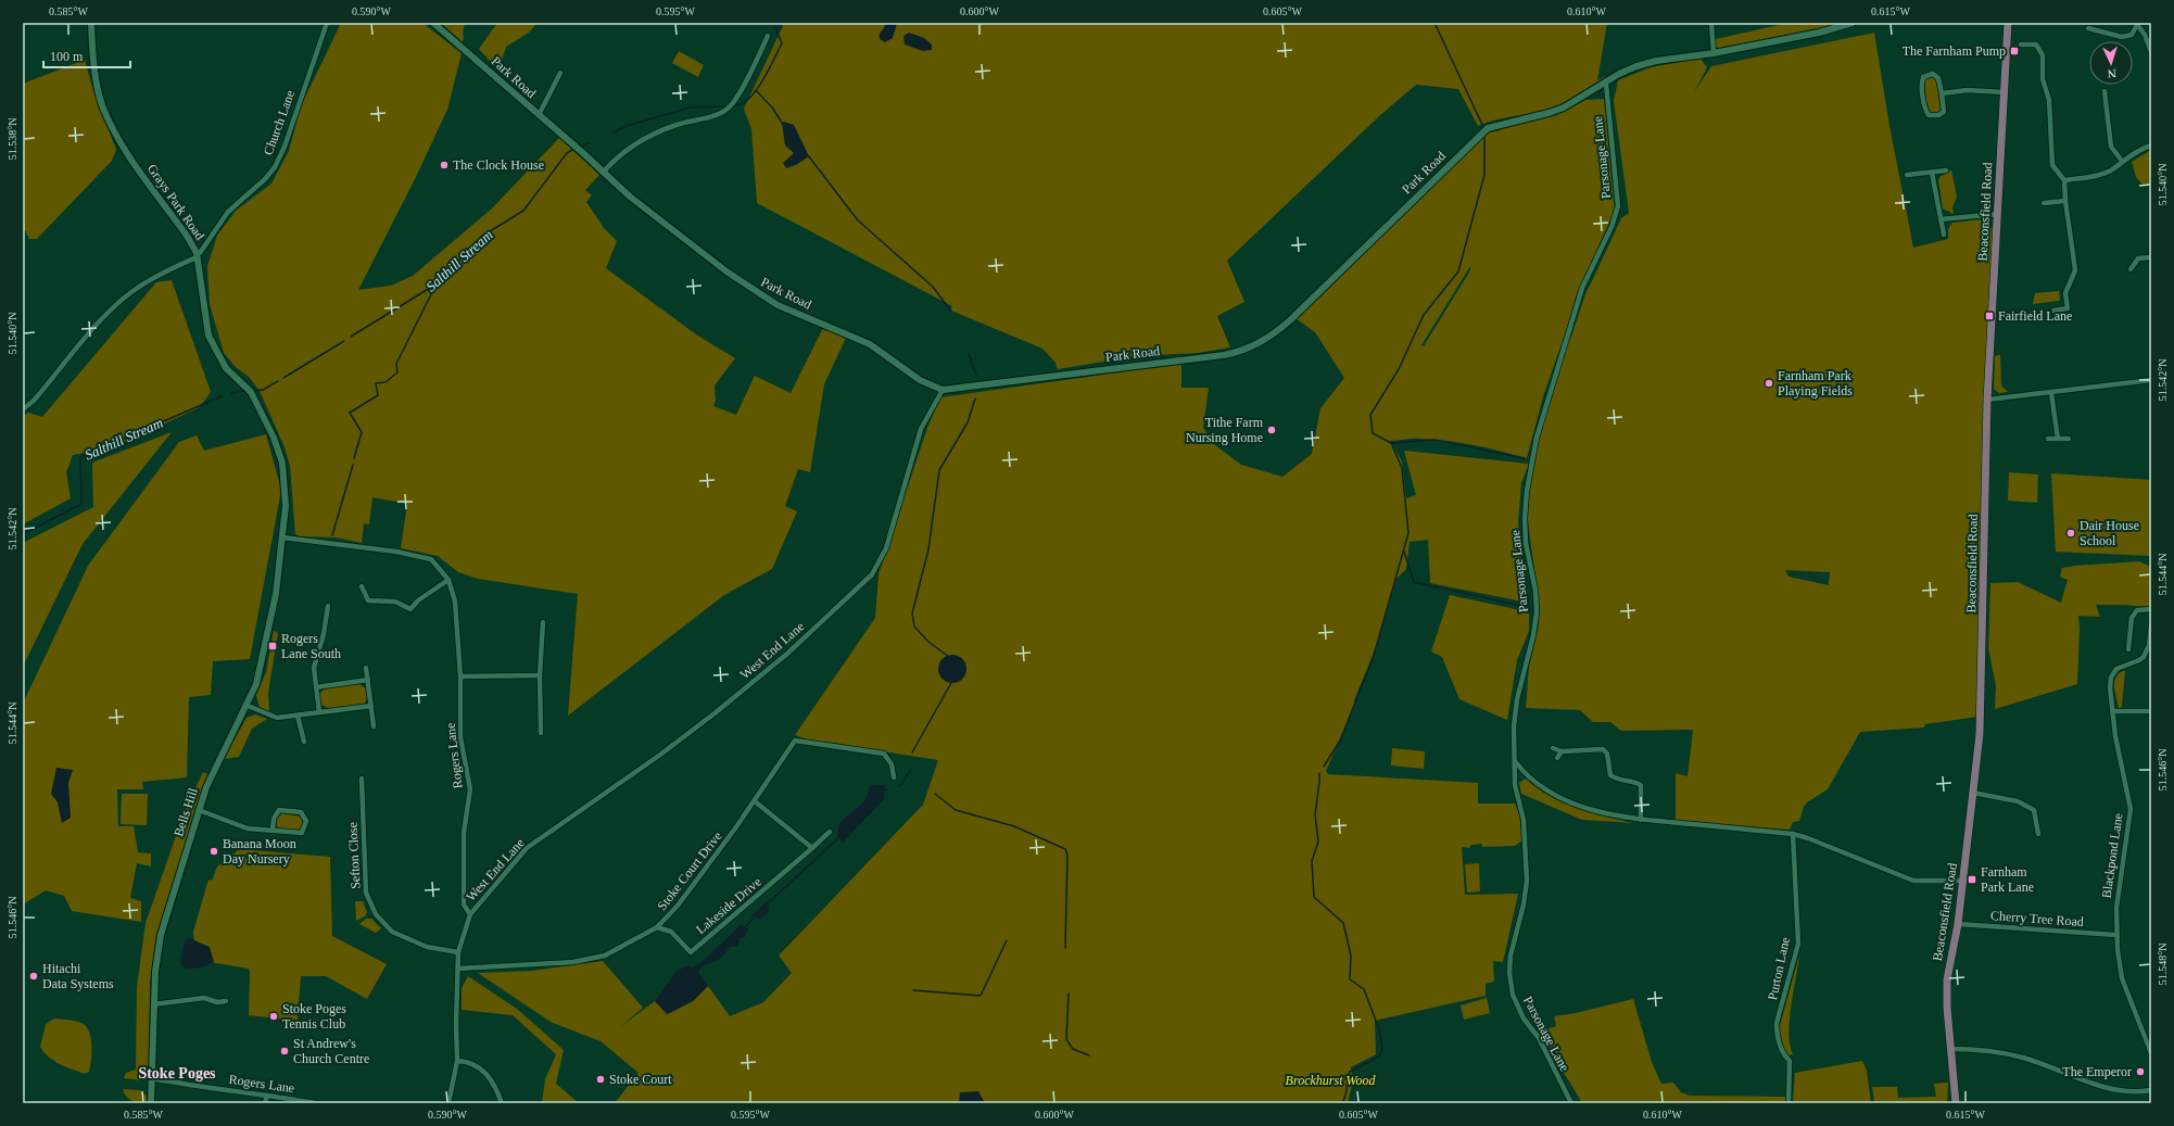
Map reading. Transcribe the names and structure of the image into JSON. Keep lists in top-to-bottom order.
{
  "streets": {
    "main road": [
      "Park Road",
      "Grays Park Road",
      "Beaconsfield Road",
      "Bells Hill"
    ],
    "street": [
      "Church Lane",
      "Parsonage Lane",
      "West End Lane",
      "Rogers Lane",
      "Sefton Close",
      "Blackpond Lane",
      "Stoke Court Drive",
      "Lakeside Drive",
      "Cherry Tree Road",
      "Purton Lane"
    ]
  },
  "crossings": [
    ["Park Road", "Parsonage Lane"],
    ["Park Road", "West End Lane"],
    ["Church Lane", "Grays Park Road"],
    ["Grays Park Road", "Rogers Lane"],
    ["Grays Park Road", "Bells Hill"],
    ["Beaconsfield Road", "Cherry Tree Road"],
    ["West End Lane", "Rogers Lane"],
    ["Rogers Lane", "Bells Hill"],
    ["Blackpond Lane", "Cherry Tree Road"],
    ["Stoke Court Drive", "Lakeside Drive"]
  ],
  "districts": ["Stoke Poges"],
  "water": ["Salthill Stream"],
  "parks": ["Brockhurst Wood"],
  "places": {
    "transit": [
      "The Farnham Pump",
      "Fairfield Lane",
      "Rogers Lane South",
      "Farnham Park Lane"
    ],
    "other": [
      "The Clock House",
      "Farnham Park Playing Fields",
      "Tithe Farm Nursing Home",
      "Dair House School",
      "Banana Moon Day Nursery",
      "Hitachi Data Systems",
      "Stoke Poges Tennis Club",
      "St Andrew's Church Centre",
      "The Emperor",
      "Stoke Court"
    ]
  },
  "scale_bar": "100 m",
  "north": "bottom",
  "coordinates": [
    "0.585°W",
    "0.590°W",
    "0.595°W",
    "0.600°W",
    "0.605°W",
    "0.610°W",
    "0.615°W",
    "51.538°N",
    "51.540°N",
    "51.542°N",
    "51.544°N",
    "51.546°N",
    "51.548°N"
  ]
}
